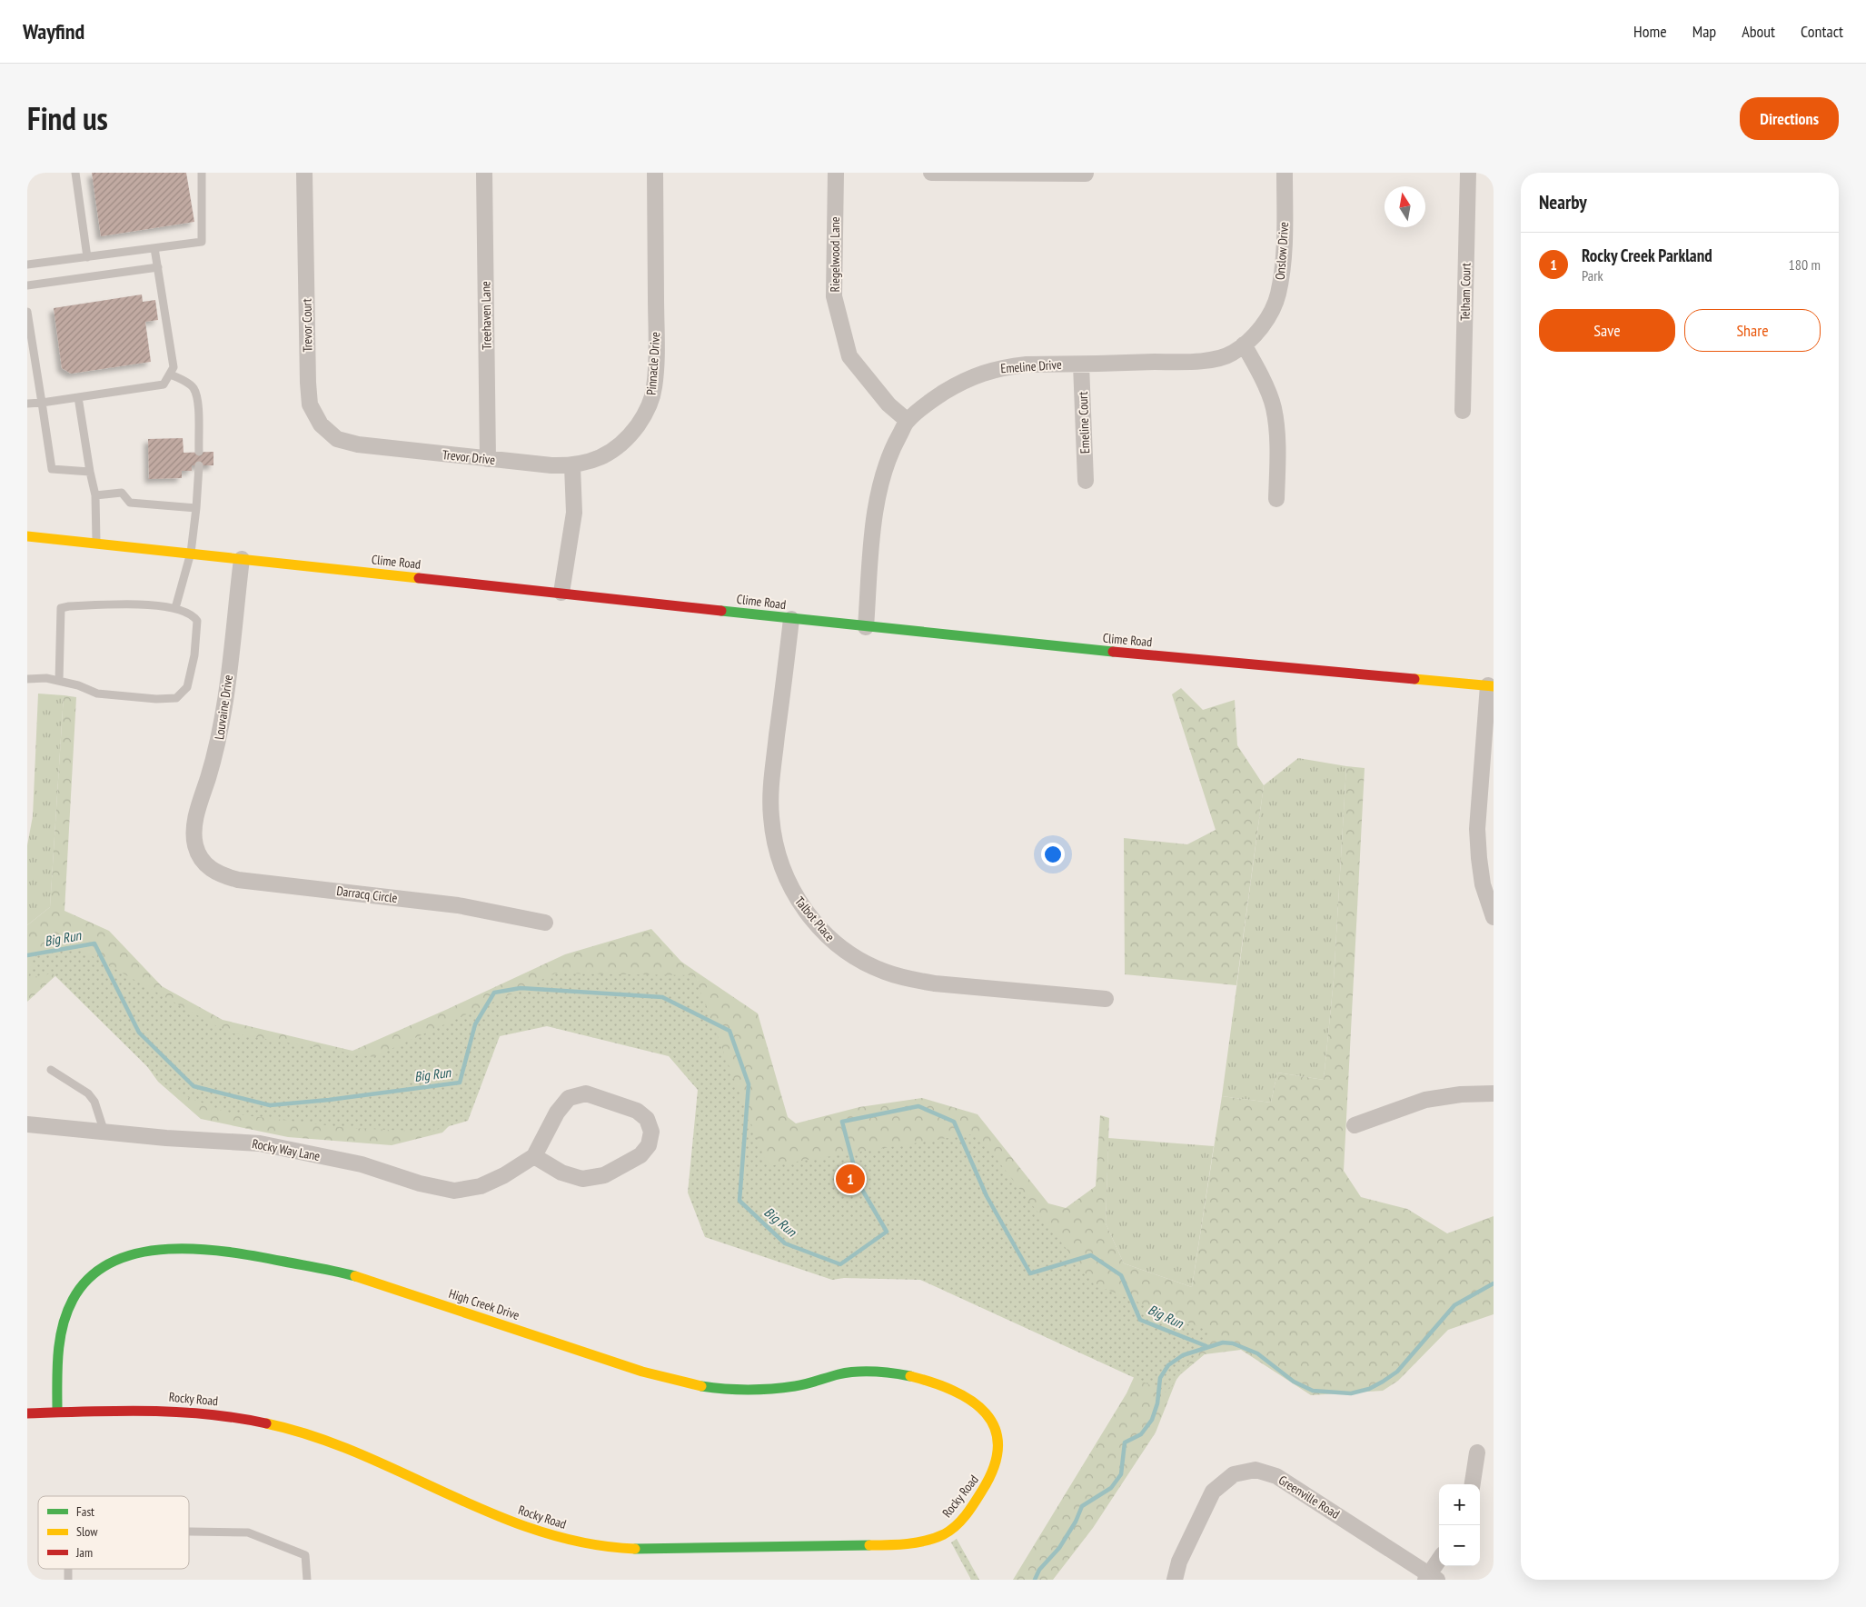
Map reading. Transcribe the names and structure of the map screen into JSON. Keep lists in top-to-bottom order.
{
  "streets": {
    "street": [
      "Onslow Drive",
      "Riegelwood Lane",
      "Telham Court",
      "Treehaven Lane",
      "Trevor Court",
      "Pinnacle Drive",
      "Emeline Drive",
      "Emeline Court",
      "Trevor Drive",
      "Clime Road",
      "Louvaine Drive",
      "Darracq Circle",
      "Talbot Place",
      "Rocky Way Lane",
      "High Creek Drive",
      "Rocky Road",
      "Greenville Road"
    ]
  },
  "crossings": [
    ["Onslow Drive", "Emeline Drive"],
    ["Riegelwood Lane", "Emeline Drive"],
    ["Treehaven Lane", "Trevor Drive"],
    ["Trevor Court", "Trevor Drive"],
    ["Pinnacle Drive", "Trevor Drive"],
    ["Emeline Drive", "Emeline Court"],
    ["Emeline Drive", "Clime Road"],
    ["Clime Road", "Louvaine Drive"],
    ["Clime Road", "Talbot Place"],
    ["Louvaine Drive", "Darracq Circle"],
    ["High Creek Drive", "Rocky Road"]
  ],
  "water": ["Big Run"],
  "legend": ["Fast", "Slow", "Jam"],
  "north": "top",
  "page": {
    "header": "Wayfind",
    "nav": [
      "Home",
      "Map",
      "About",
      "Contact"
    ],
    "title": "Find us",
    "buttons": [
      "Directions",
      ["Save", "Share"]
    ],
    "heading": "Nearby",
    "list": [
      {
        "mark": "1",
        "name": "Rocky Creek Parkland",
        "note": "Park",
        "value": "180 m"
      }
    ],
    "pins": "1",
    "map_buttons": ["+", "−"]
  }
}
